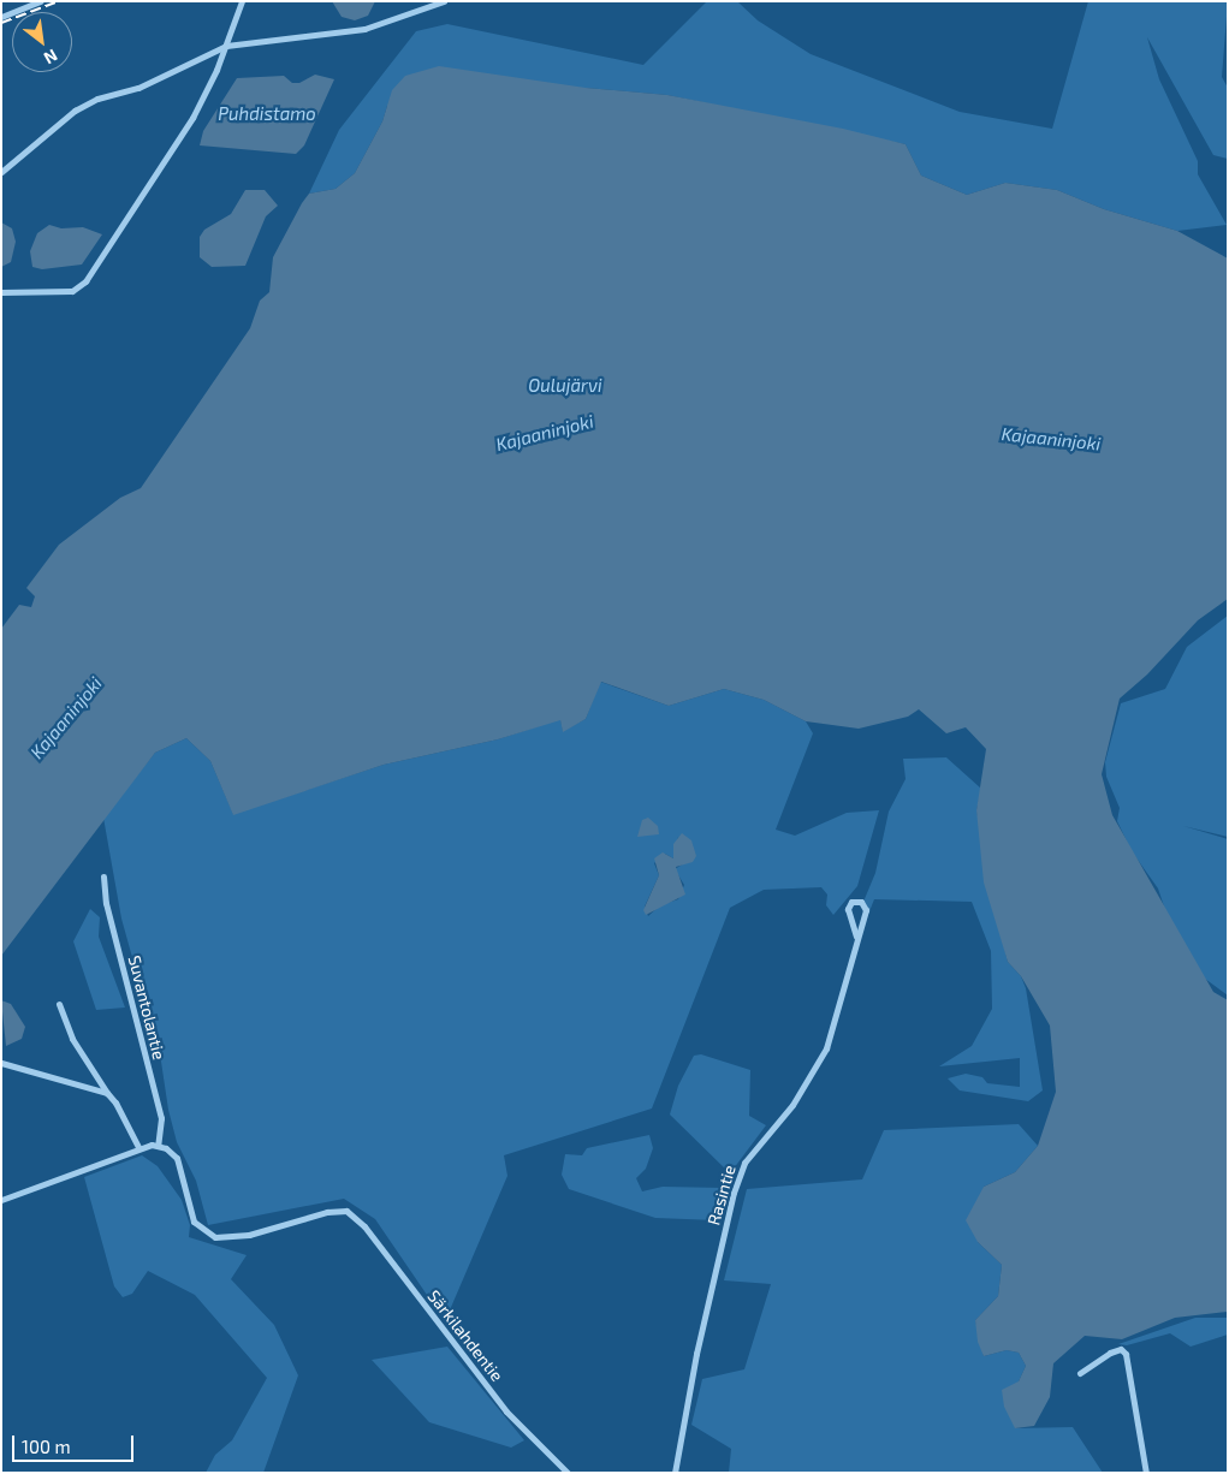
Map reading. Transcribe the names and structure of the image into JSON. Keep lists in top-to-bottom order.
{
  "streets": {
    "street": ["Suvantolantie", "Rasintie", "Särkilahdentie"]
  },
  "crossings": [
    ["Suvantolantie", "Särkilahdentie"]
  ],
  "water": ["Puhdistamo", "Oulujärvi", "Kajaaninjoki"],
  "scale_bar": "100 m",
  "north": "bottom right"
}
